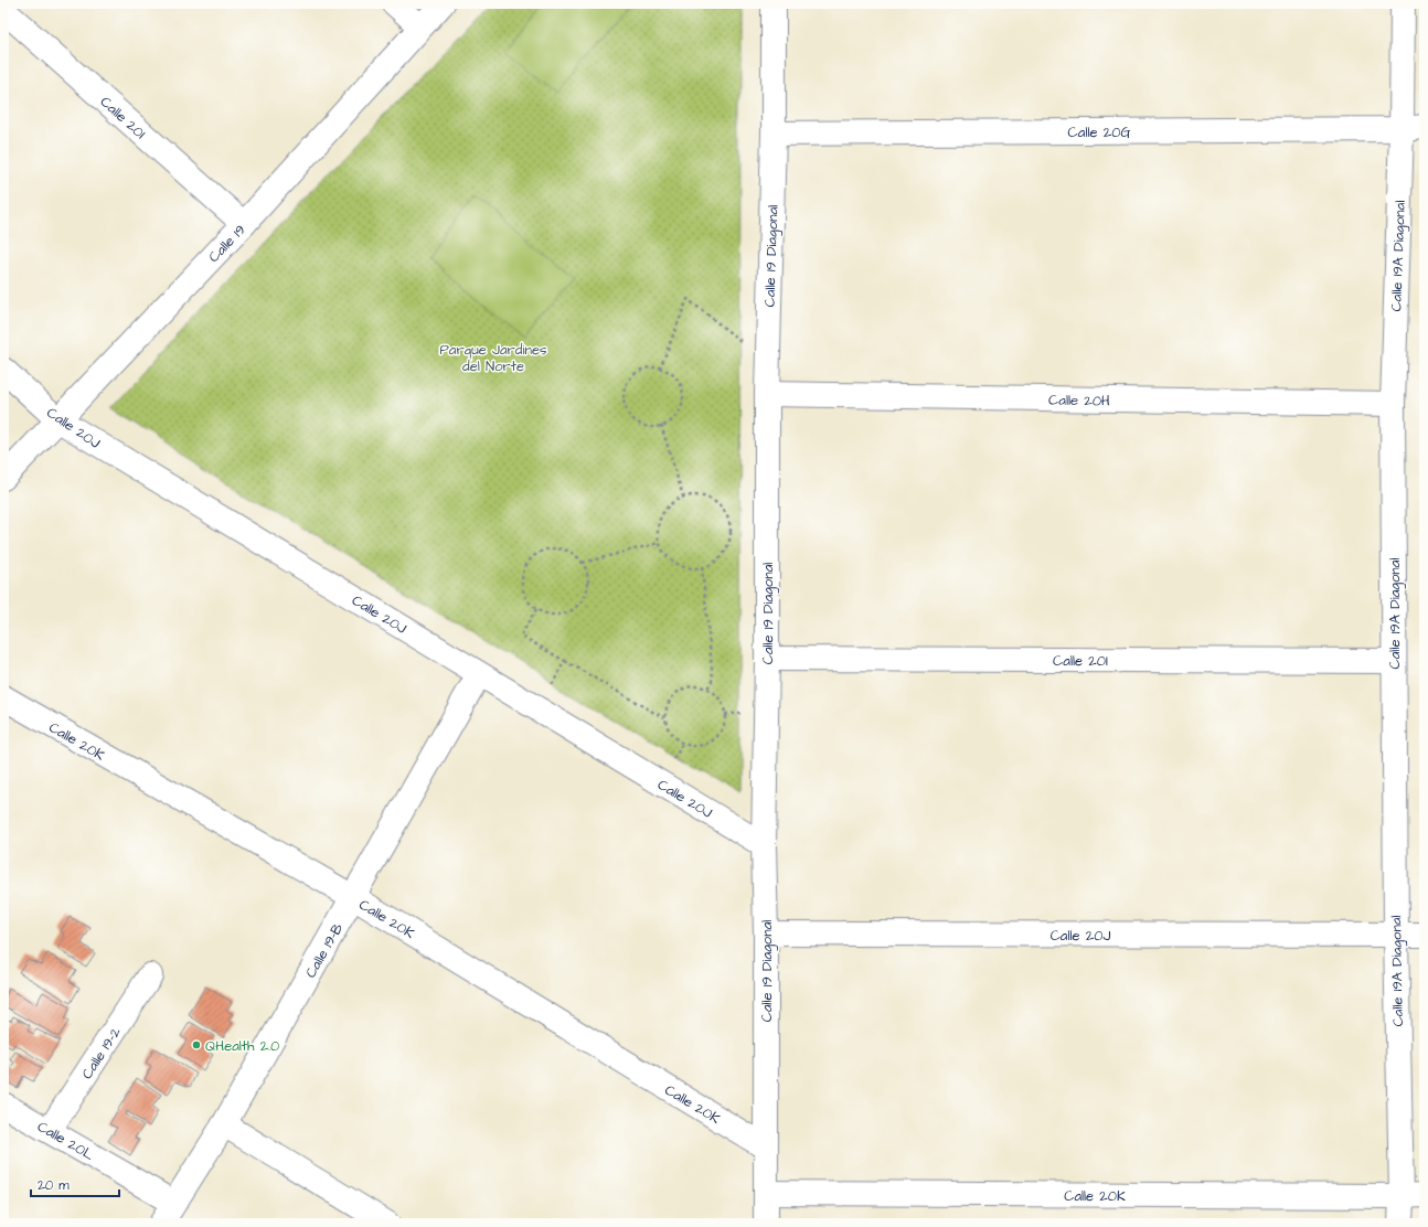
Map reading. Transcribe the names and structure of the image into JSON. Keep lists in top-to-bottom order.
{
  "streets": {
    "street": [
      "Calle 20I",
      "Calle 20G",
      "Calle 19",
      "Calle 19 Diagonal",
      "Calle 19A Diagonal",
      "Calle 20H",
      "Calle 20J",
      "Calle 20K",
      "Calle 19-B",
      "Calle 19-2",
      "Calle 20L"
    ]
  },
  "crossings": [
    ["Calle 20I", "Calle 19"],
    ["Calle 20I", "Calle 19 Diagonal"],
    ["Calle 20I", "Calle 19A Diagonal"],
    ["Calle 20G", "Calle 19 Diagonal"],
    ["Calle 20G", "Calle 19A Diagonal"],
    ["Calle 19", "Calle 20J"],
    ["Calle 19 Diagonal", "Calle 20H"],
    ["Calle 19 Diagonal", "Calle 20J"],
    ["Calle 19 Diagonal", "Calle 20K"],
    ["Calle 19A Diagonal", "Calle 20H"],
    ["Calle 19A Diagonal", "Calle 20J"],
    ["Calle 19A Diagonal", "Calle 20K"],
    ["Calle 20J", "Calle 19-B"],
    ["Calle 20K", "Calle 19-B"],
    ["Calle 19-B", "Calle 20L"],
    ["Calle 19-2", "Calle 20L"]
  ],
  "parks": ["Parque Jardines del Norte"],
  "places": ["QHealth 2.0"],
  "scale_bar": "20 m"
}
